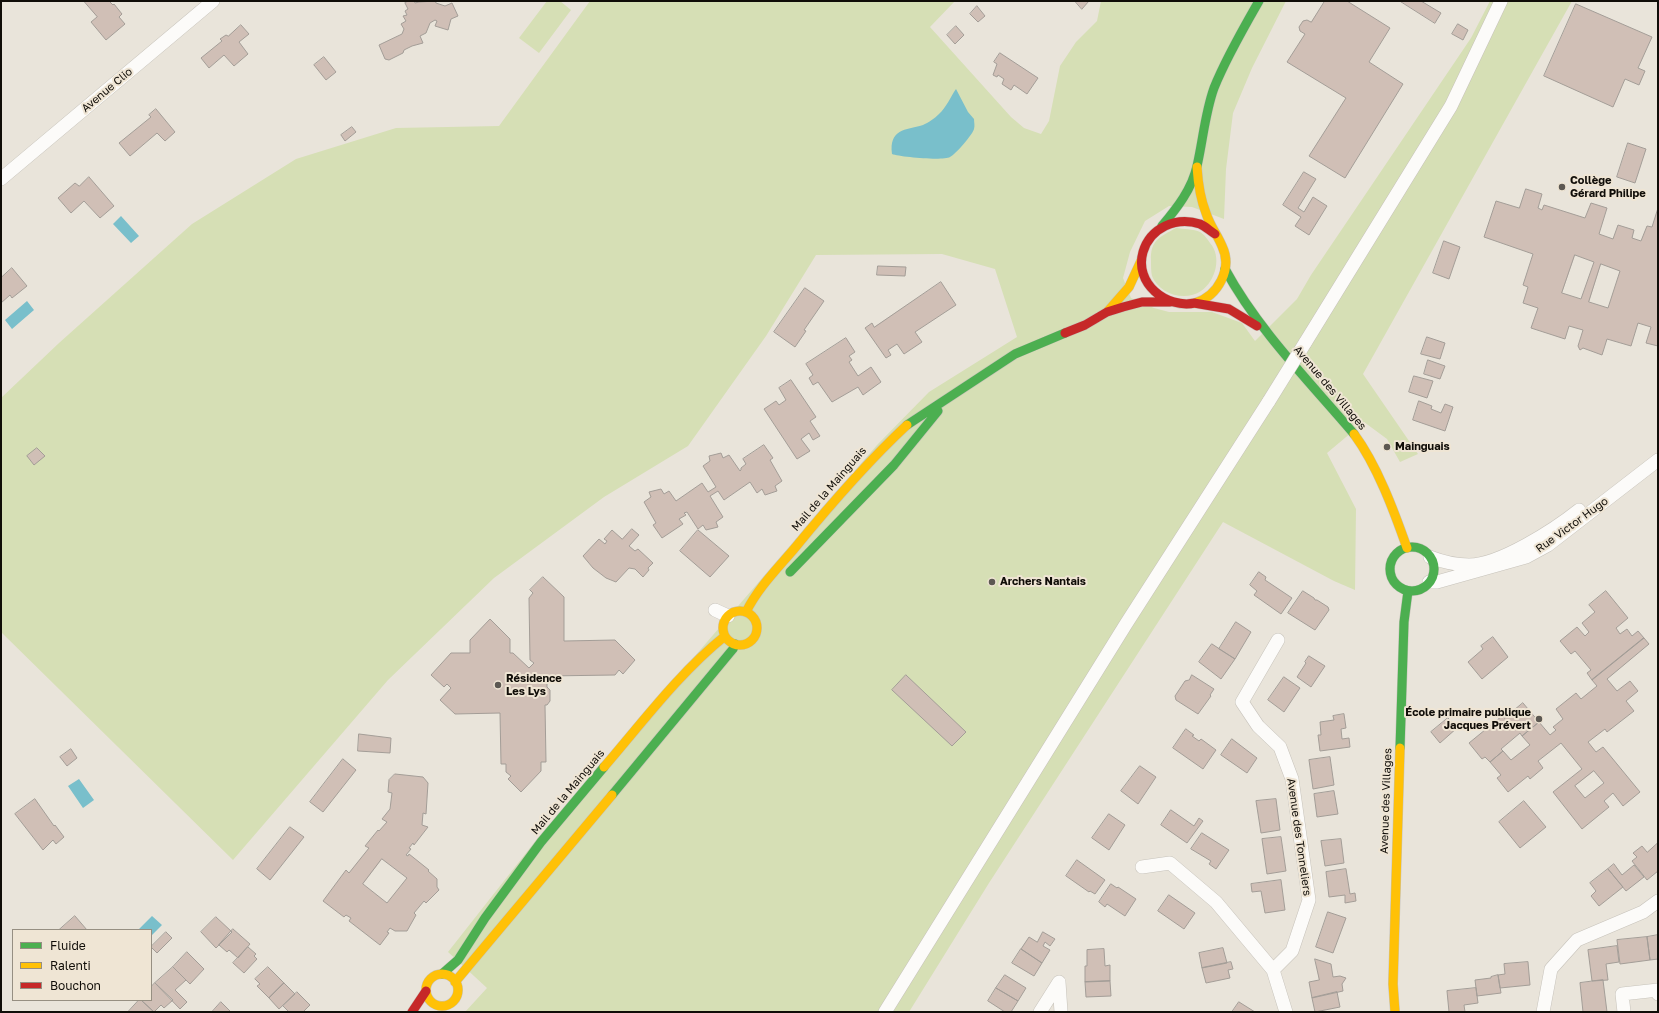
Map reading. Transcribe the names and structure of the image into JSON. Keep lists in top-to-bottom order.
{
  "streets": {
    "street": [
      "Avenue Clio",
      "Avenue des Villages",
      "Mail de la Mainguais",
      "Rue Victor Hugo",
      "Avenue des Tonneliers"
    ]
  },
  "crossings": [
    ["Avenue des Villages", "Mail de la Mainguais"],
    ["Avenue des Villages", "Rue Victor Hugo"]
  ],
  "places": [
    "Collège Gérard Philipe",
    "Mainguais",
    "Archers Nantais",
    "Résidence Les Lys",
    "École primaire publique Jacques Prévert"
  ],
  "legend": ["Fluide", "Ralenti", "Bouchon"]
}
